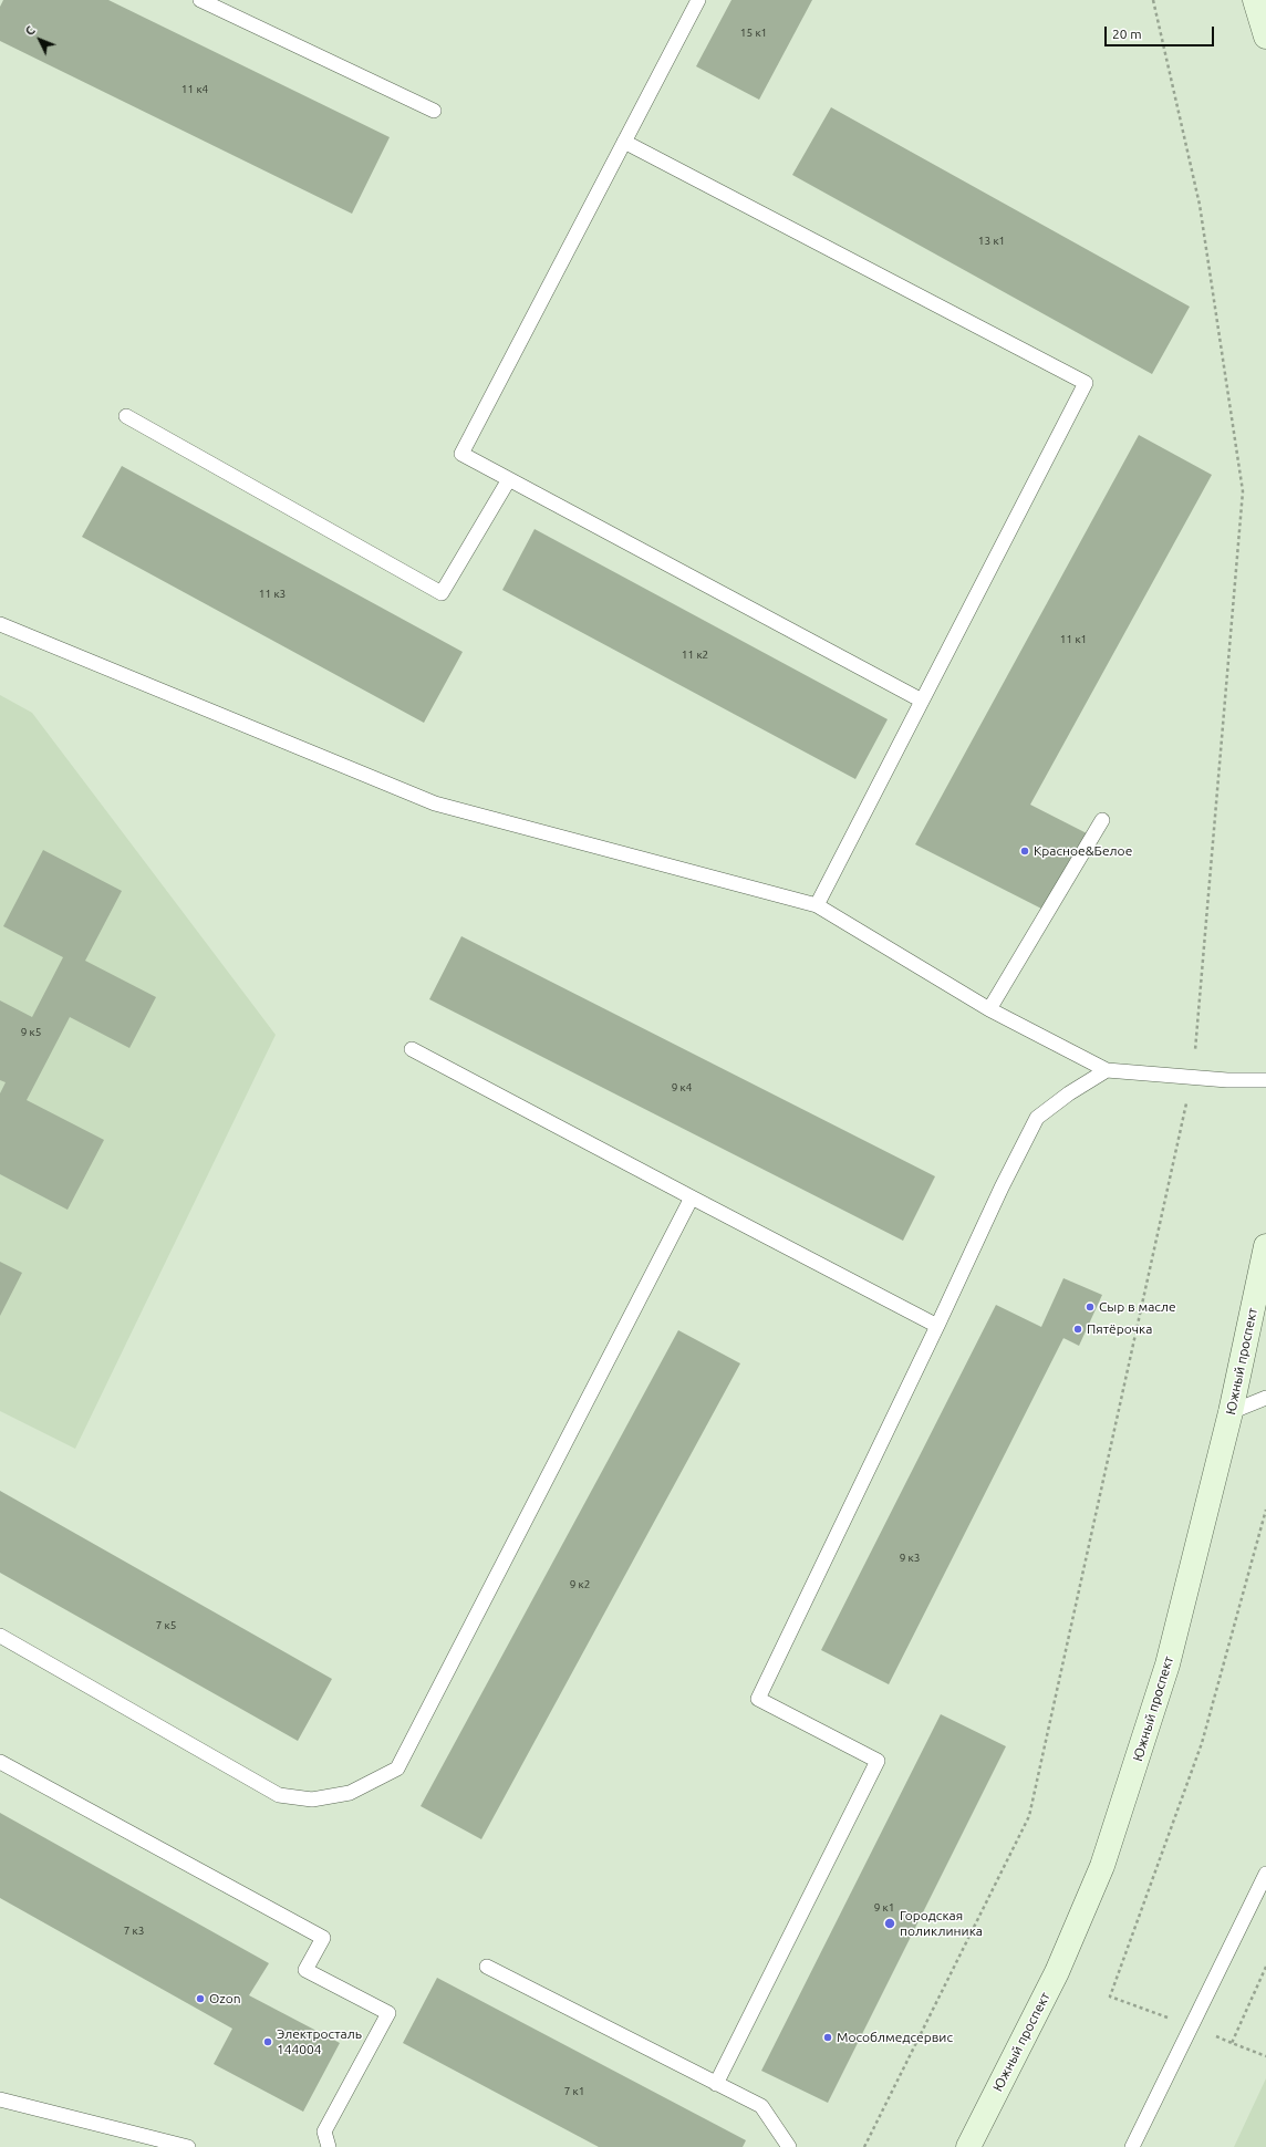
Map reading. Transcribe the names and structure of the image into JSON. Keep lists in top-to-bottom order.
{
  "streets": {
    "main road": ["Южный проспект"]
  },
  "places": [
    "Красное&Белое",
    "Сыр в масле",
    "Пятёрочка",
    "Городская поликлиника",
    "Ozon",
    "Мособлмедсервис",
    "Электросталь 144004"
  ],
  "house_numbers": [
    "15 к1",
    "11 к4",
    "13 к1",
    "11 к3",
    "11 к1",
    "11 к2",
    "9 к5",
    "9 к4",
    "9 к3",
    "9 к2",
    "7 к5",
    "9 к1",
    "7 к3",
    "7 к1"
  ],
  "scale_bar": "20 m",
  "north": "top left"
}
